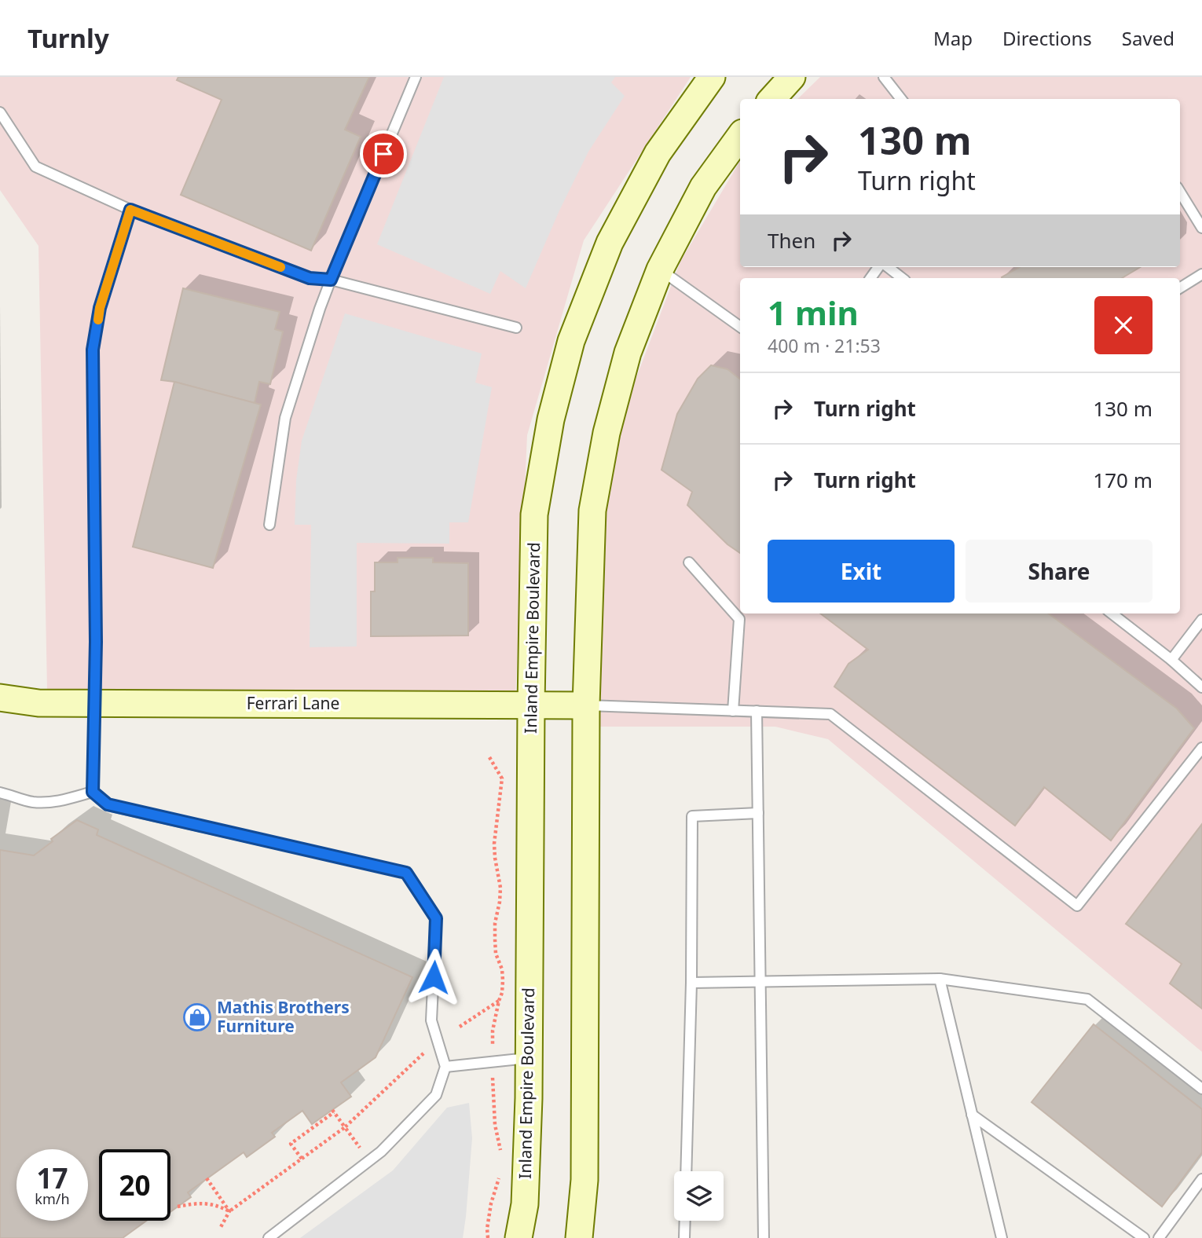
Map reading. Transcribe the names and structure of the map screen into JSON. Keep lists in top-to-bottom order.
{
  "streets": {
    "main road": ["Inland Empire Boulevard", "Ferrari Lane"]
  },
  "crossings": [
    ["Inland Empire Boulevard", "Ferrari Lane"]
  ],
  "places": {
    "shop": ["Mathis Brothers Furniture"]
  },
  "page": {
    "header": "Turnly",
    "nav": ["Map", "Directions", "Saved"],
    "turn": ["130 m", "Turn right"],
    "then": "Then",
    "heading": ["1 min", "400 m · 21:53"],
    "list": [
      {
        "name": "Turn right",
        "value": "130 m"
      },
      {
        "name": "Turn right",
        "value": "170 m"
      }
    ],
    "buttons": ["Exit", "Share"],
    "speed": "17 km/h",
    "limit": "20"
  }
}
